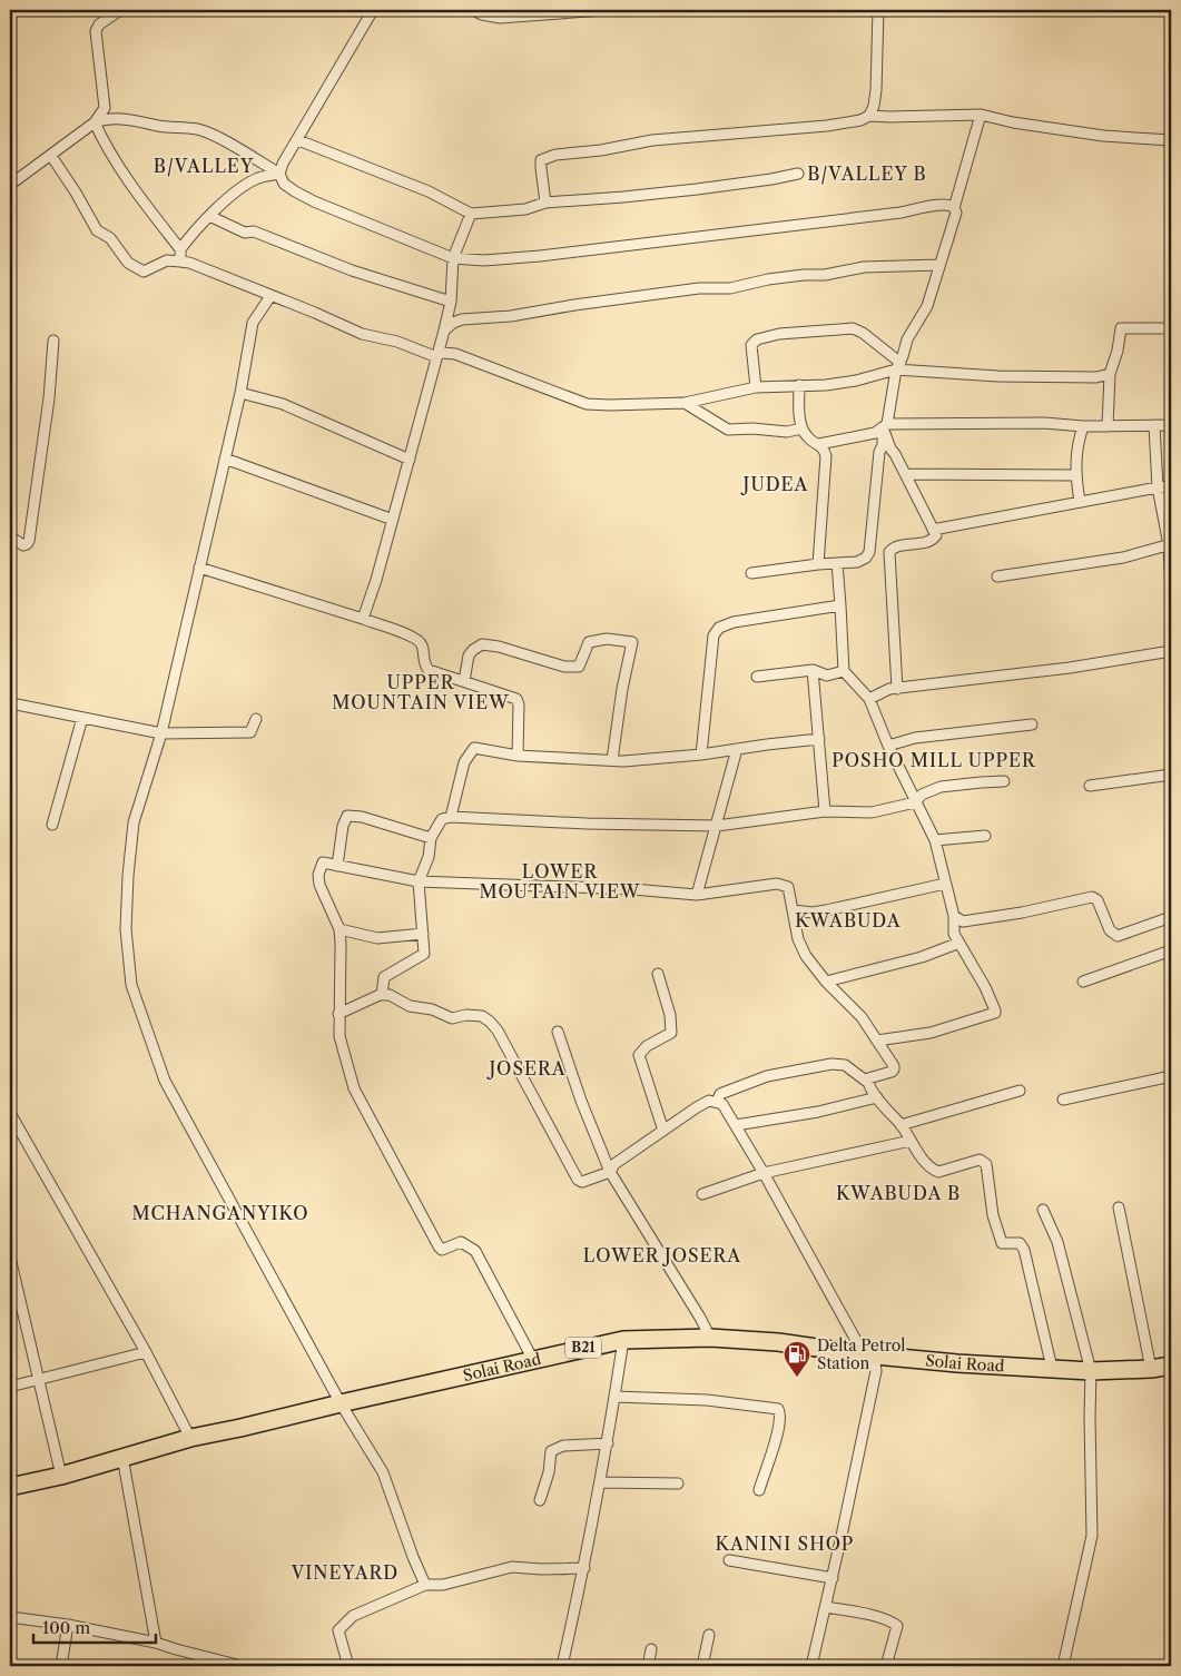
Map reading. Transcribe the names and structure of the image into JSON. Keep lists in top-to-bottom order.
{
  "streets": {
    "highway": ["B21", "Solai Road"]
  },
  "districts": [
    "B/VALLEY",
    "B/VALLEY B",
    "JUDEA",
    "UPPER MOUNTAIN VIEW",
    "POSHO MILL UPPER",
    "LOWER MOUTAIN VIEW",
    "KWABUDA",
    "JOSERA",
    "KWABUDA B",
    "MCHANGANYIKO",
    "LOWER JOSERA",
    "KANINI SHOP",
    "VINEYARD"
  ],
  "places": {
    "fuel station": ["Delta Petrol Station"]
  },
  "scale_bar": "100 m"
}
